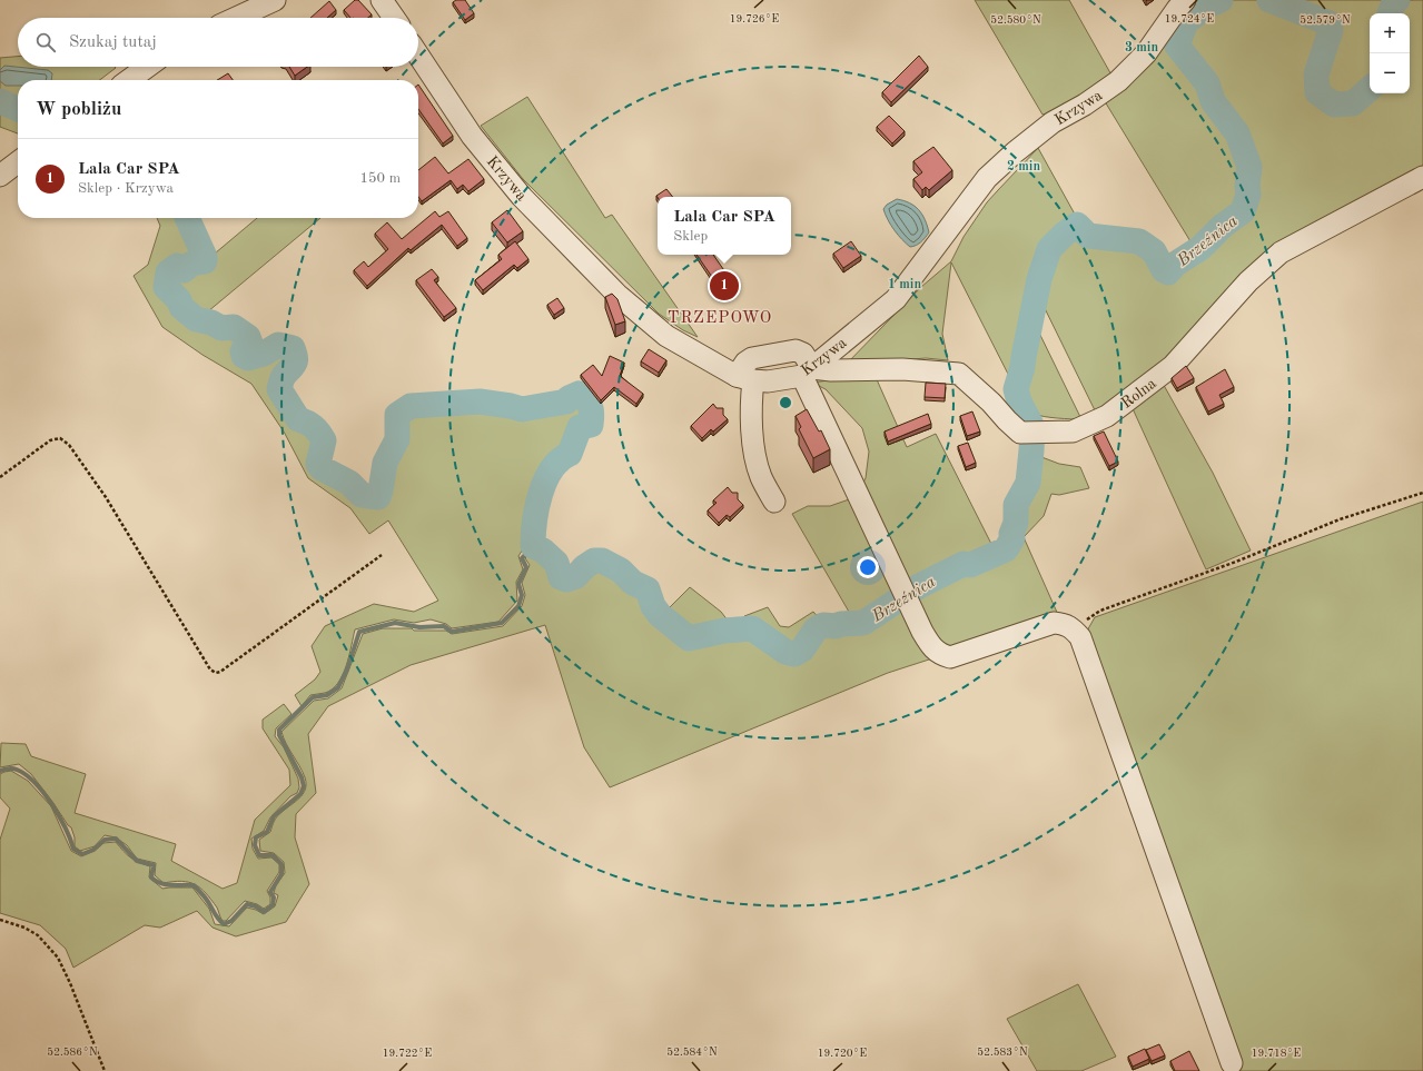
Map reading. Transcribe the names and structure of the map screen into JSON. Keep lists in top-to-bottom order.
{
  "streets": {
    "street": ["Krzywa", "Rolna"]
  },
  "crossings": [
    ["Krzywa", "Rolna"]
  ],
  "districts": ["TRZEPOWO"],
  "water": ["Brzeźnica"],
  "page": {
    "map_buttons": ["+", "−"],
    "search": "Szukaj tutaj",
    "heading": "W pobliżu",
    "list": [
      {
        "mark": "1",
        "name": "Lala Car SPA",
        "note": "Sklep · Krzywa",
        "value": "150 m"
      }
    ],
    "popup": ["Lala Car SPA", "Sklep"],
    "pins": "1"
  },
  "coordinates": [
    "19.726°E",
    "19.724°E",
    "52.580°N",
    "52.579°N",
    "52.586°N",
    "52.584°N",
    "52.583°N",
    "19.722°E",
    "19.720°E",
    "19.718°E"
  ],
  "rings": ["3 min", "2 min", "1 min"]
}
